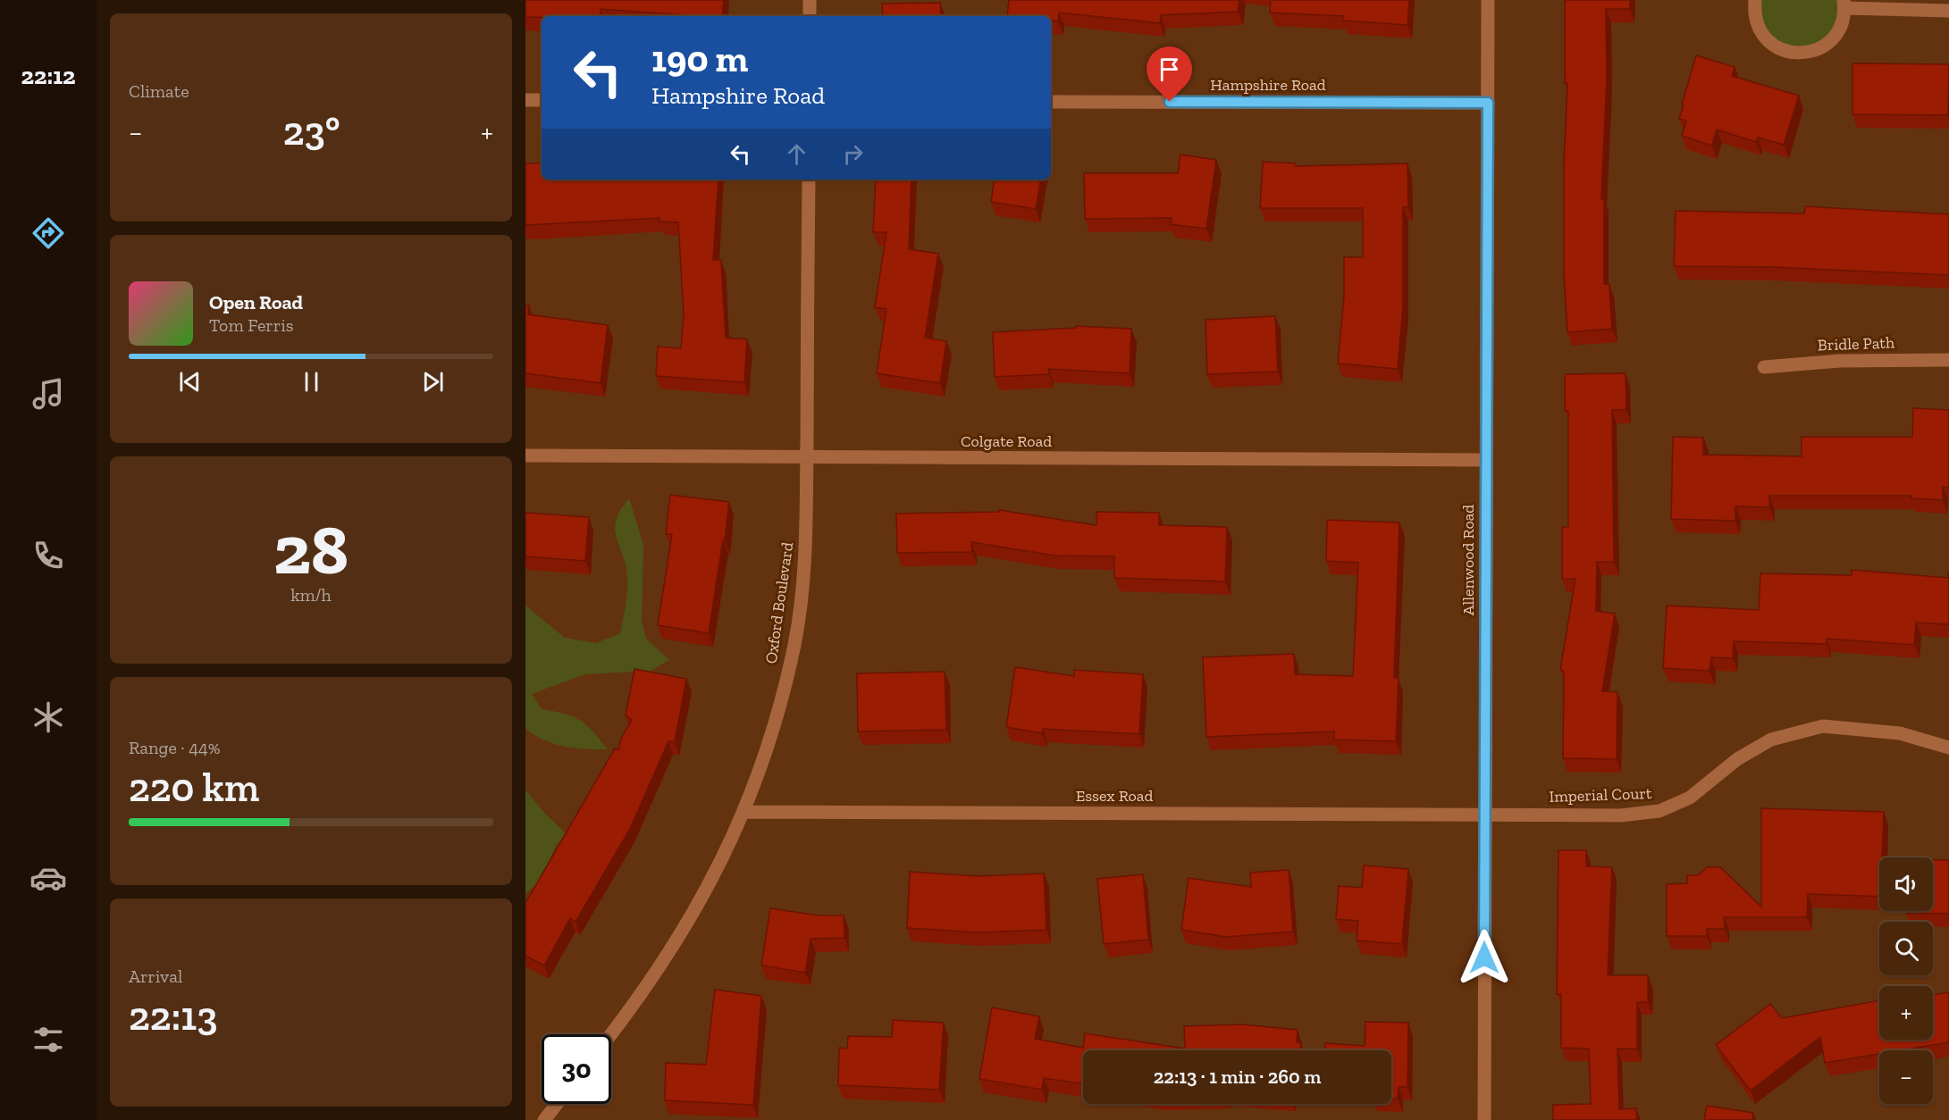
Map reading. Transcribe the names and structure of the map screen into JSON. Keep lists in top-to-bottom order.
{
  "streets": {
    "street": [
      "Hampshire Road",
      "Bridle Path",
      "Colgate Road",
      "Allenwood Road",
      "Oxford Boulevard",
      "Imperial Court",
      "Essex Road"
    ]
  },
  "crossings": [
    ["Hampshire Road", "Allenwood Road"],
    ["Colgate Road", "Allenwood Road"],
    ["Colgate Road", "Oxford Boulevard"],
    ["Allenwood Road", "Imperial Court"],
    ["Allenwood Road", "Essex Road"],
    ["Oxford Boulevard", "Essex Road"],
    ["Imperial Court", "Essex Road"]
  ],
  "page": {
    "tabs": "22:12",
    "tile": [
      "Climate",
      ["28", "km/h"],
      ["Range · 44%", "220 km"],
      ["Arrival", "22:13"]
    ],
    "turn": ["190 m", "Hampshire Road"],
    "heat": ["−", "23°", "+"],
    "song": ["Open Road", "Tom Ferris"],
    "map_buttons": ["+", "−"],
    "limit": "30",
    "trip": "22:13 · 1 min · 260 m"
  }
}
